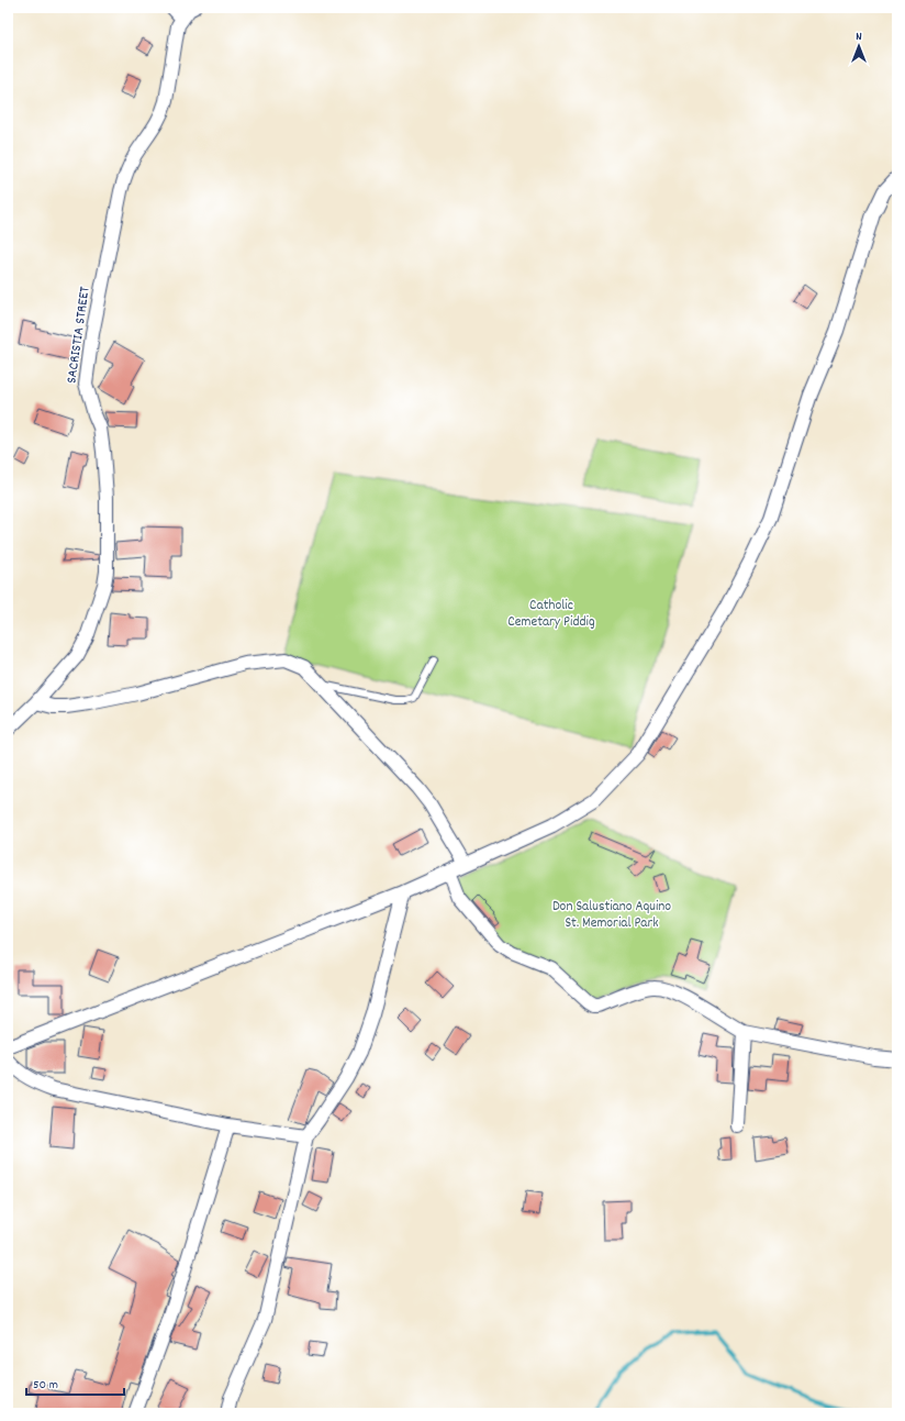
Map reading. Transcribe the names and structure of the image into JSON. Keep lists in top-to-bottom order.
{
  "streets": {
    "street": ["SACRISTIA STREET"]
  },
  "parks": ["Catholic Cemetary Piddig", "Don Salustiano Aquino St. Memorial Park"],
  "scale_bar": "50 m",
  "north": "top"
}
